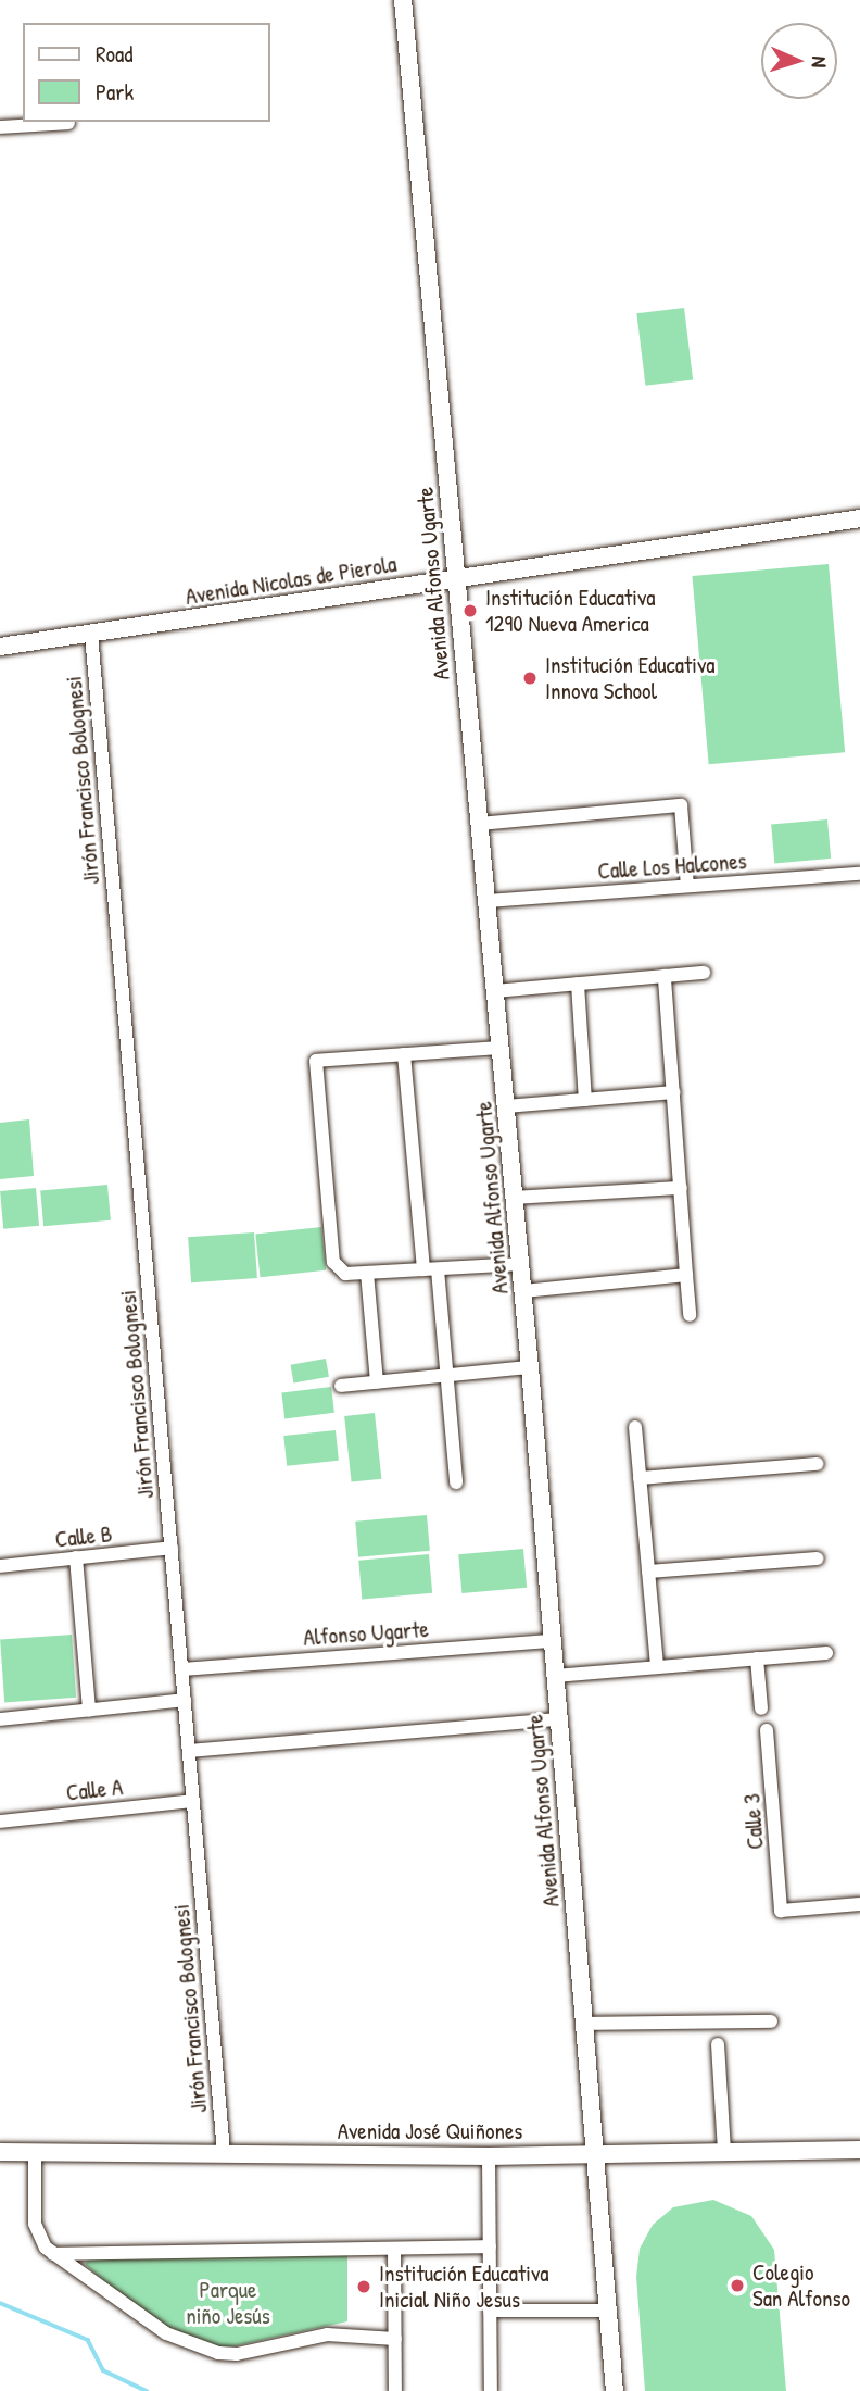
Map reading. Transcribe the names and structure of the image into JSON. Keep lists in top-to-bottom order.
{
  "streets": {
    "street": [
      "Avenida Nicolas de Pierola",
      "Avenida Alfonso Ugarte",
      "Jirón Francisco Bolognesi",
      "Calle Los Halcones",
      "Calle B",
      "Alfonso Ugarte",
      "Calle A",
      "Calle 3",
      "Avenida José Quiñones"
    ]
  },
  "crossings": [
    ["Avenida Nicolas de Pierola", "Avenida Alfonso Ugarte"],
    ["Avenida Nicolas de Pierola", "Jirón Francisco Bolognesi"],
    ["Avenida Alfonso Ugarte", "Calle Los Halcones"],
    ["Avenida Alfonso Ugarte", "Alfonso Ugarte"],
    ["Avenida Alfonso Ugarte", "Avenida José Quiñones"],
    ["Jirón Francisco Bolognesi", "Calle B"],
    ["Jirón Francisco Bolognesi", "Alfonso Ugarte"],
    ["Jirón Francisco Bolognesi", "Calle A"],
    ["Jirón Francisco Bolognesi", "Avenida José Quiñones"]
  ],
  "parks": ["Parque niño Jesús"],
  "places": [
    "Institución Educativa 1290 Nueva America",
    "Institución Educativa Innova School",
    "Colegio San Alfonso",
    "Institución Educativa Inicial Niño Jesus"
  ],
  "legend": ["Road", "Park"],
  "north": "right"
}
